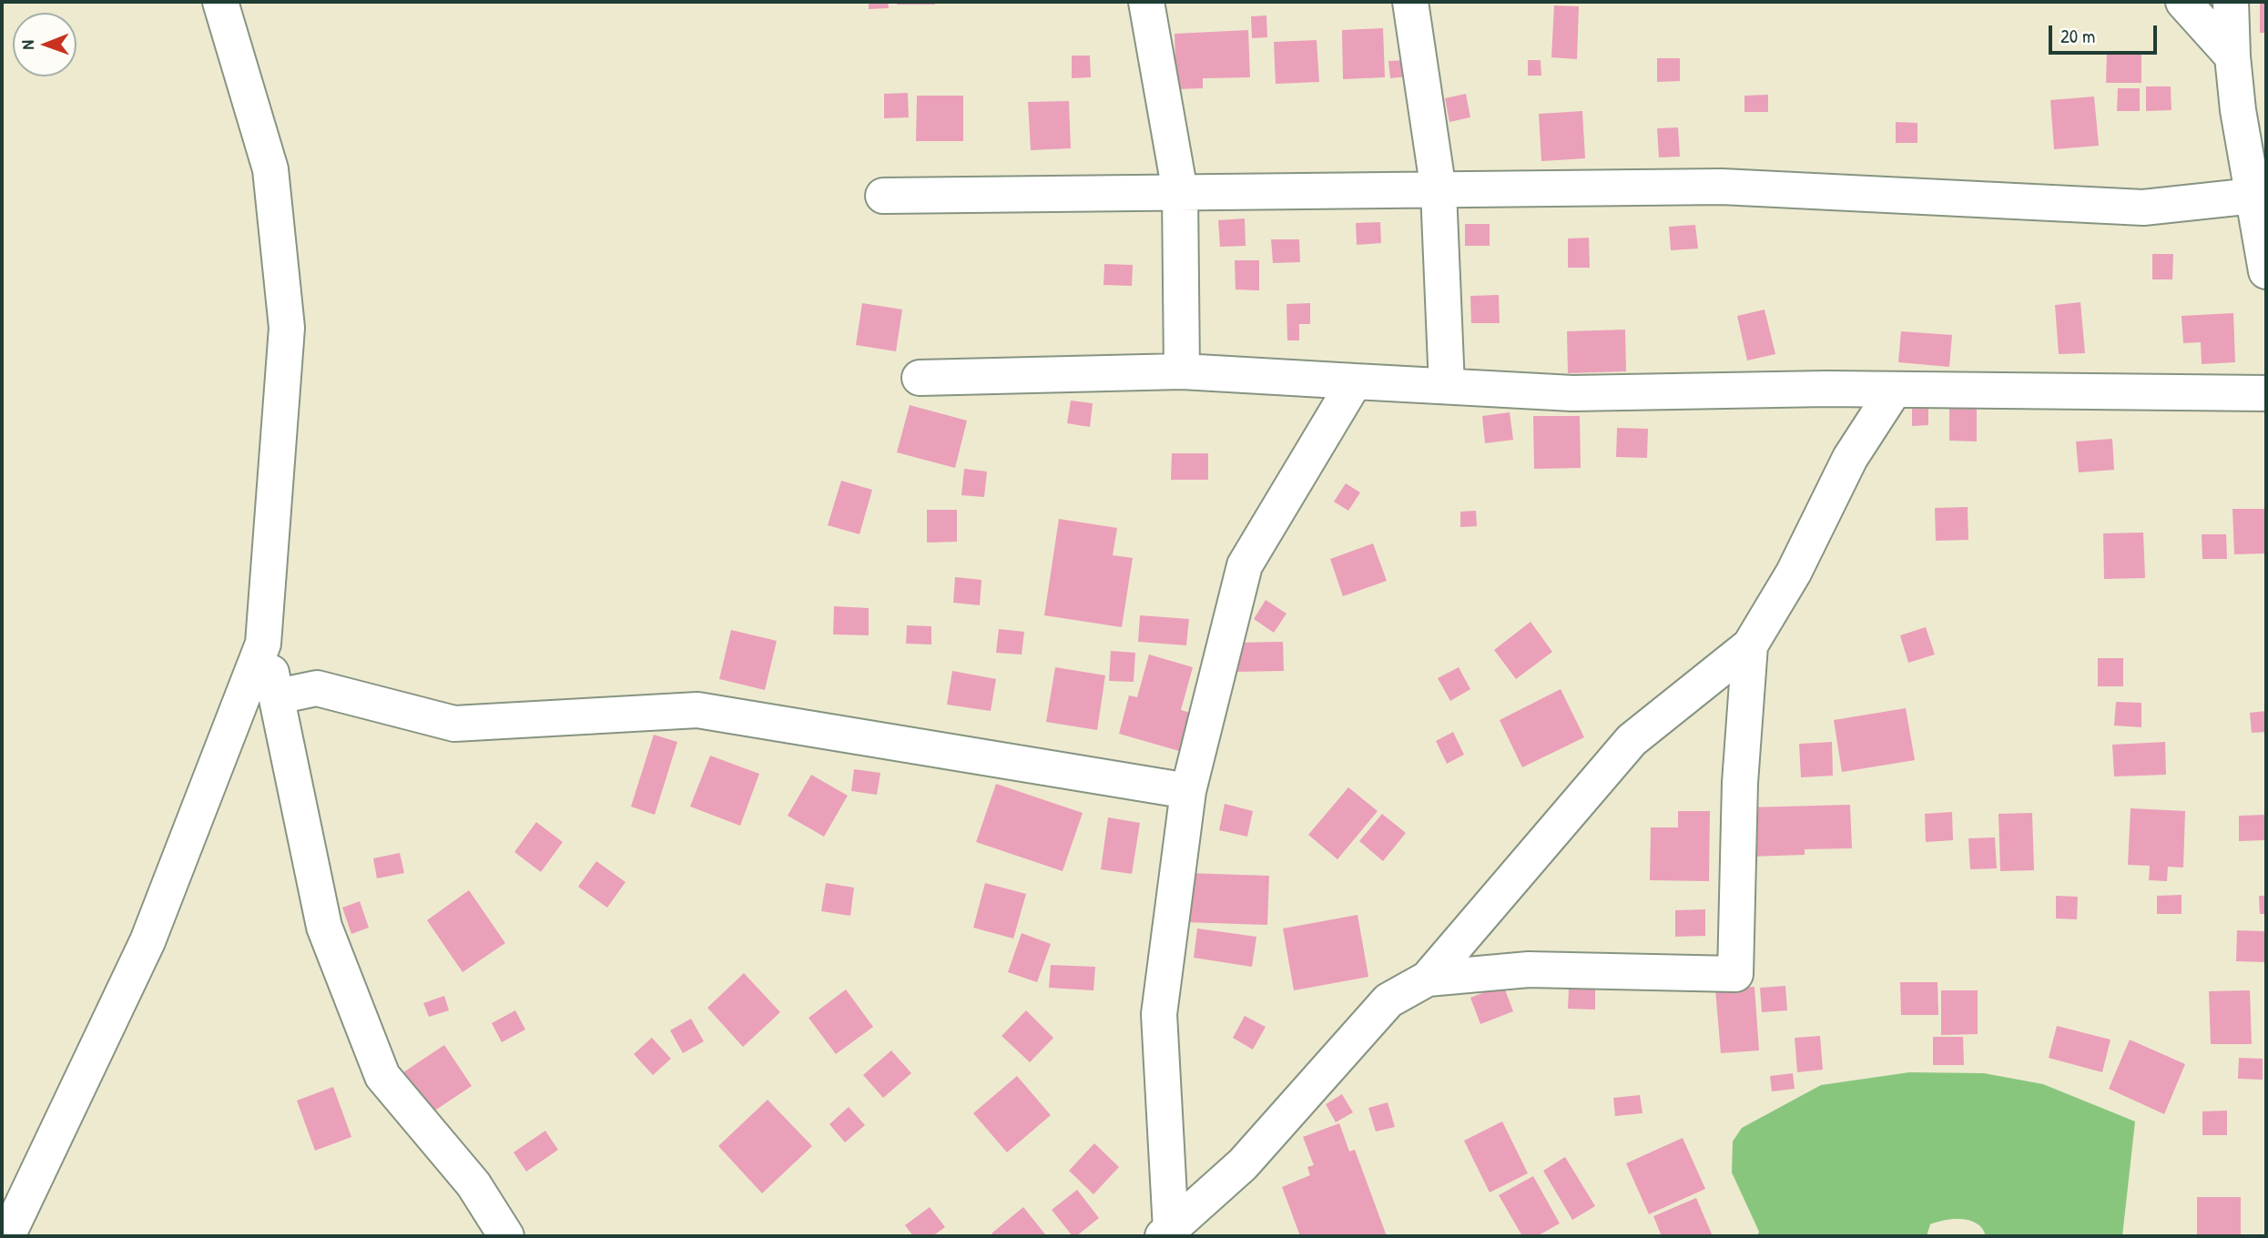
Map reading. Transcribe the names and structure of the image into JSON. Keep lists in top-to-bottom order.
{
  "scale_bar": "20 m",
  "north": "left"
}
